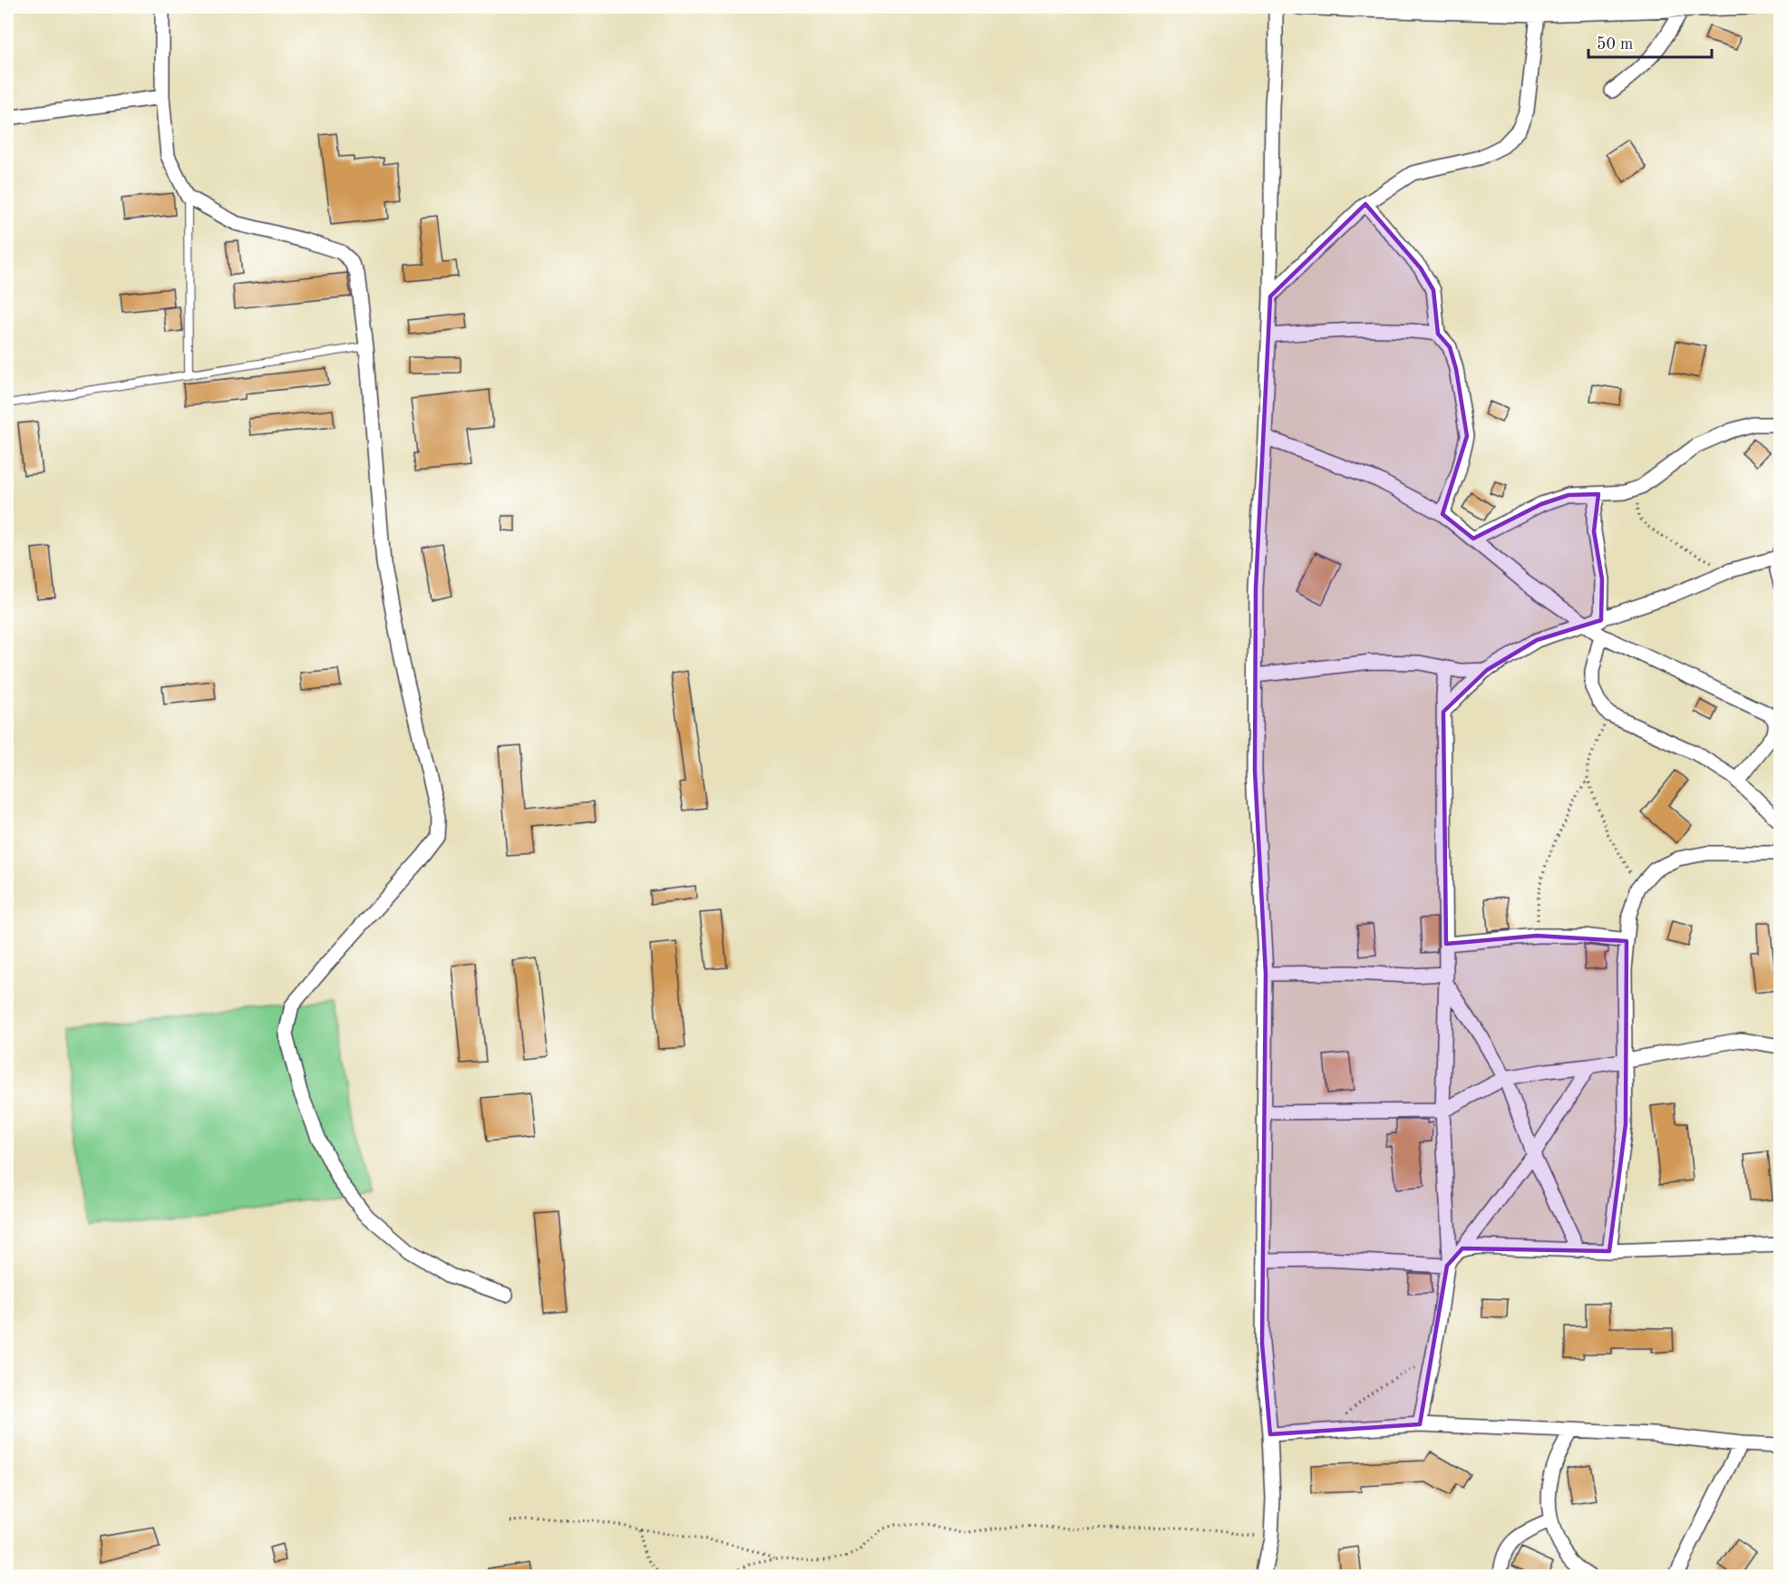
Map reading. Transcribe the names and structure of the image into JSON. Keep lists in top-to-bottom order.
{
  "scale_bar": "50 m"
}
